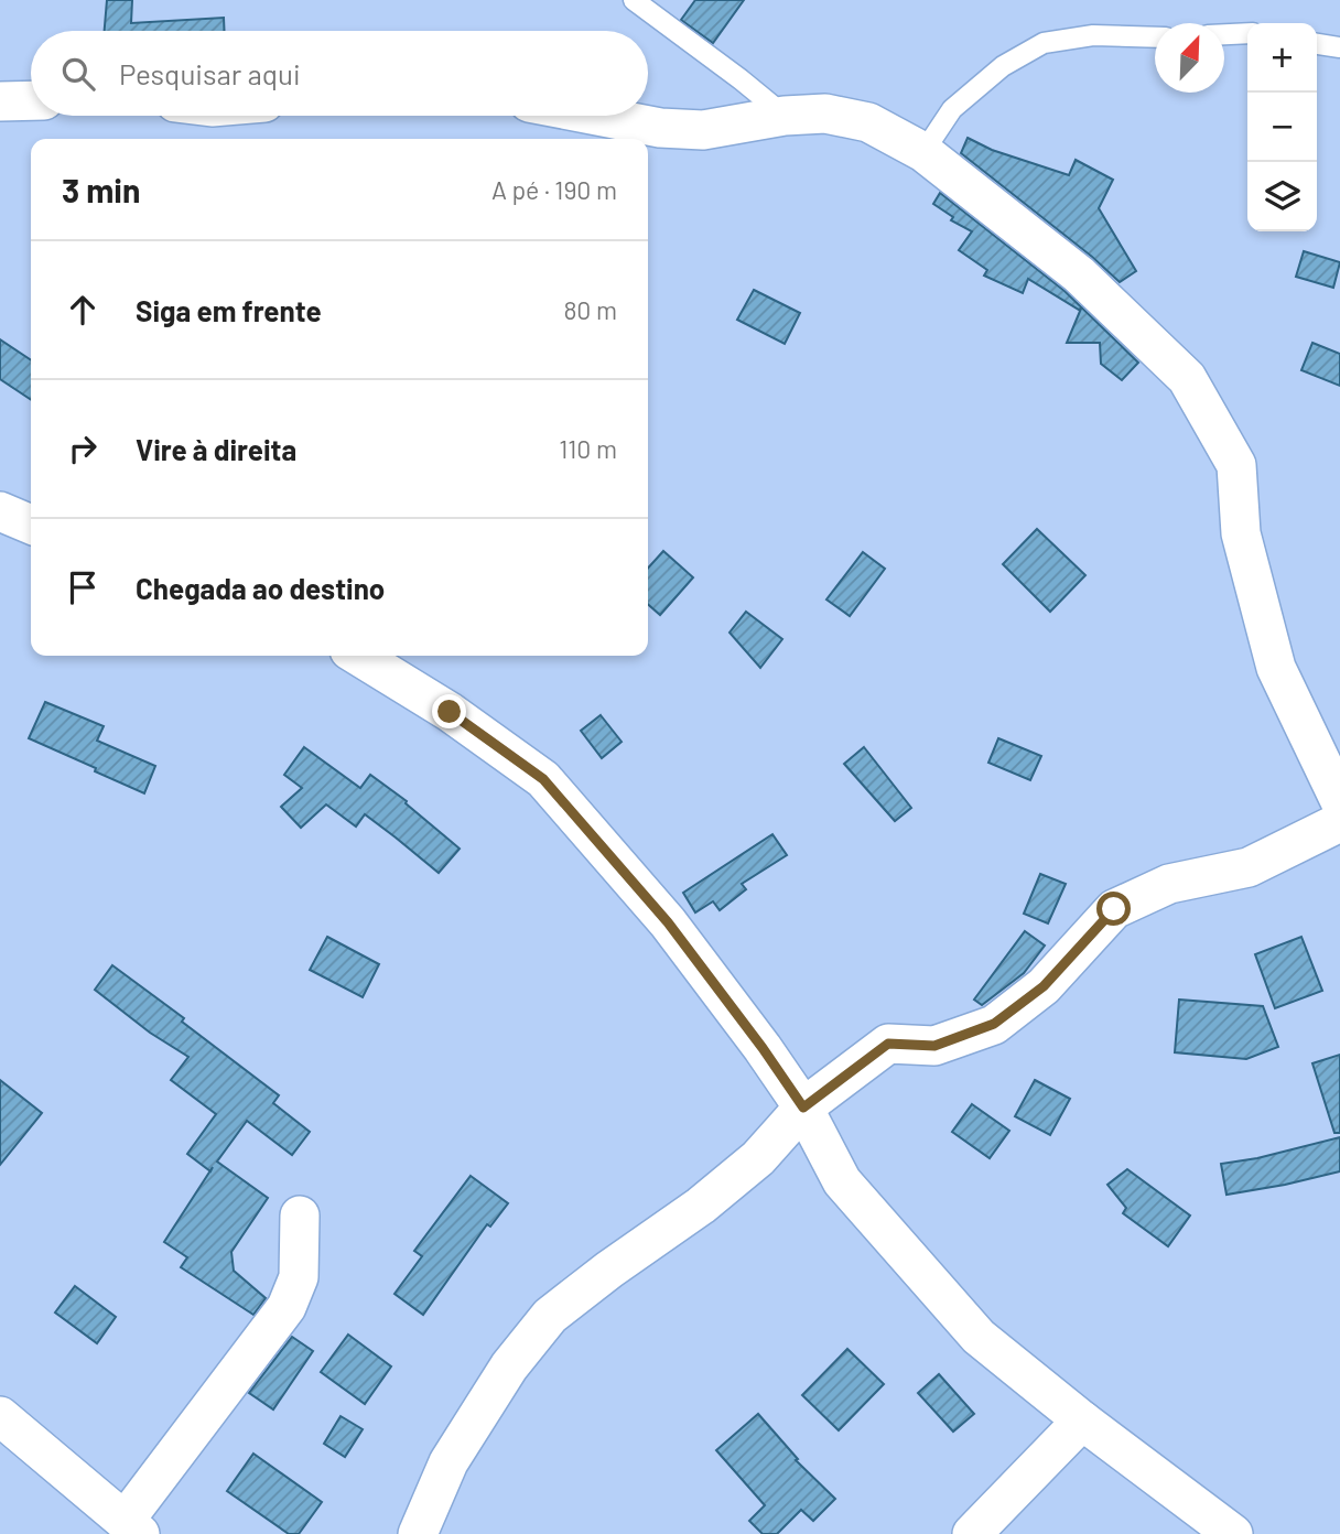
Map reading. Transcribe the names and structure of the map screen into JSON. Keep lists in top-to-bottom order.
{
  "north": "top right",
  "page": {
    "map_buttons": ["+", "−"],
    "search": "Pesquisar aqui",
    "heading": ["3 min", "A pé · 190 m"],
    "list": [
      ["Siga em frente", "80 m"],
      ["Vire à direita", "110 m"],
      "Chegada ao destino"
    ]
  }
}
